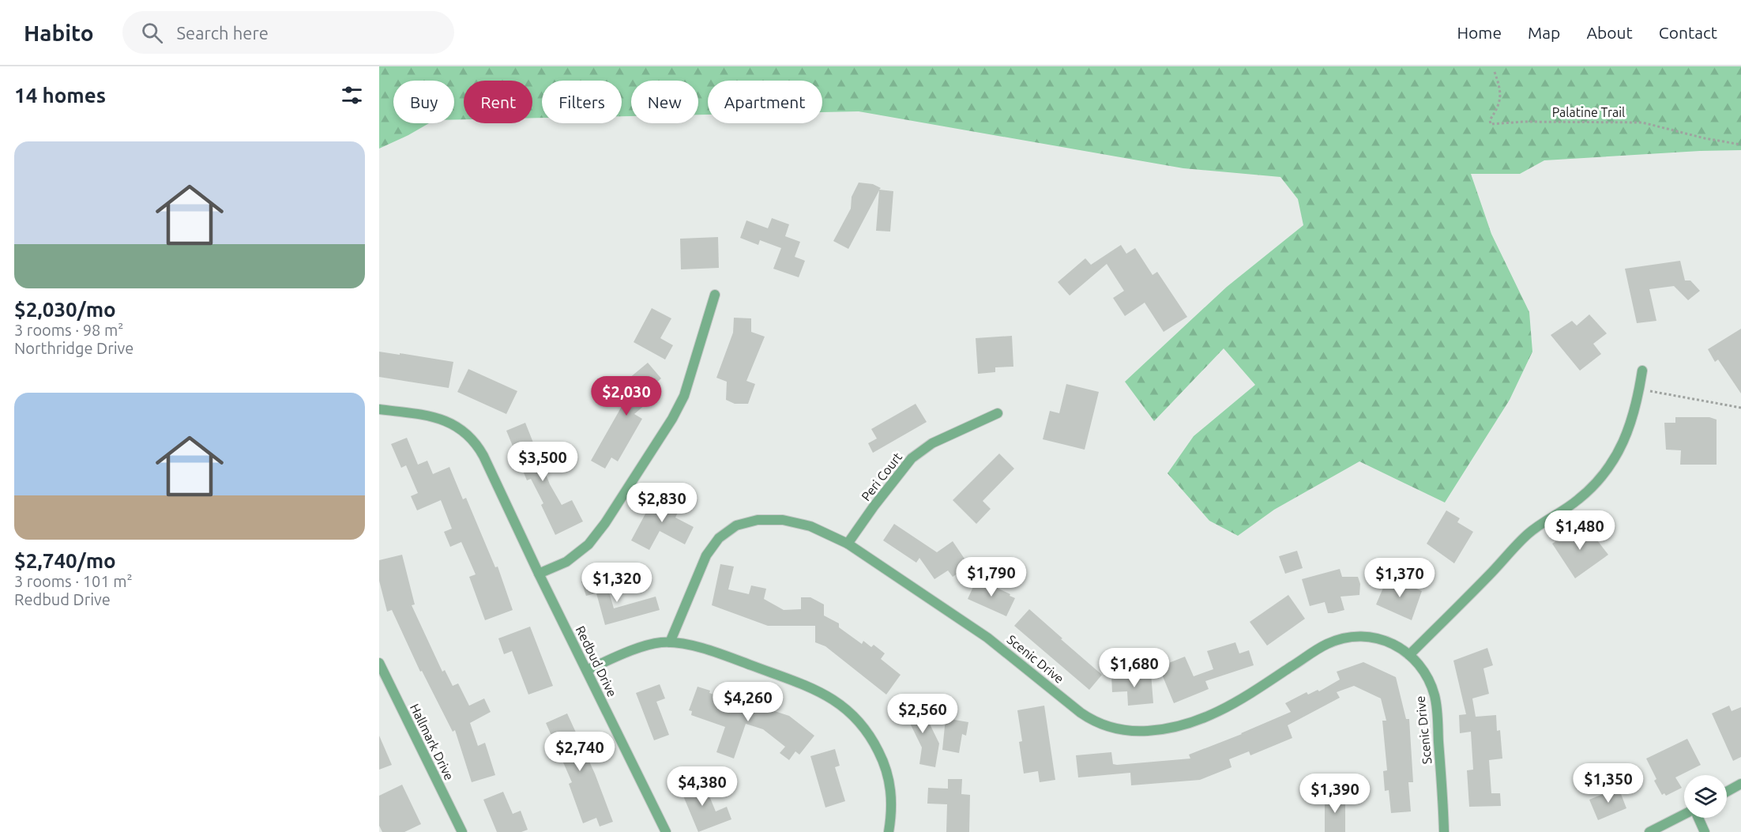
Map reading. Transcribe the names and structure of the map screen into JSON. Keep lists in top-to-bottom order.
{
  "streets": {
    "street": [
      "Peri Court",
      "Scenic Drive",
      "Redbud Drive",
      "Hallmark Drive"
    ],
    "path": ["Palatine Trail"]
  },
  "crossings": [
    ["Peri Court", "Scenic Drive"]
  ],
  "page": {
    "header": "Habito",
    "search": "Search here",
    "nav": [
      "Home",
      "Map",
      "About",
      "Contact"
    ],
    "heading": "14 homes",
    "chip": [
      "Buy",
      "Rent",
      "Filters",
      "New",
      "Apartment"
    ],
    "list": [
      {
        "name": "$2,030/mo",
        "note": "3 rooms · 98 m² · Northridge Drive"
      },
      {
        "name": "$2,740/mo",
        "note": "3 rooms · 101 m² · Redbud Drive"
      }
    ],
    "price": [
      "$2,030",
      "$3,500",
      "$2,830",
      "$1,480",
      "$1,790",
      "$1,370",
      "$1,320",
      "$1,680",
      "$4,260",
      "$2,560",
      "$2,740",
      "$1,350",
      "$4,380",
      "$1,390"
    ]
  }
}
